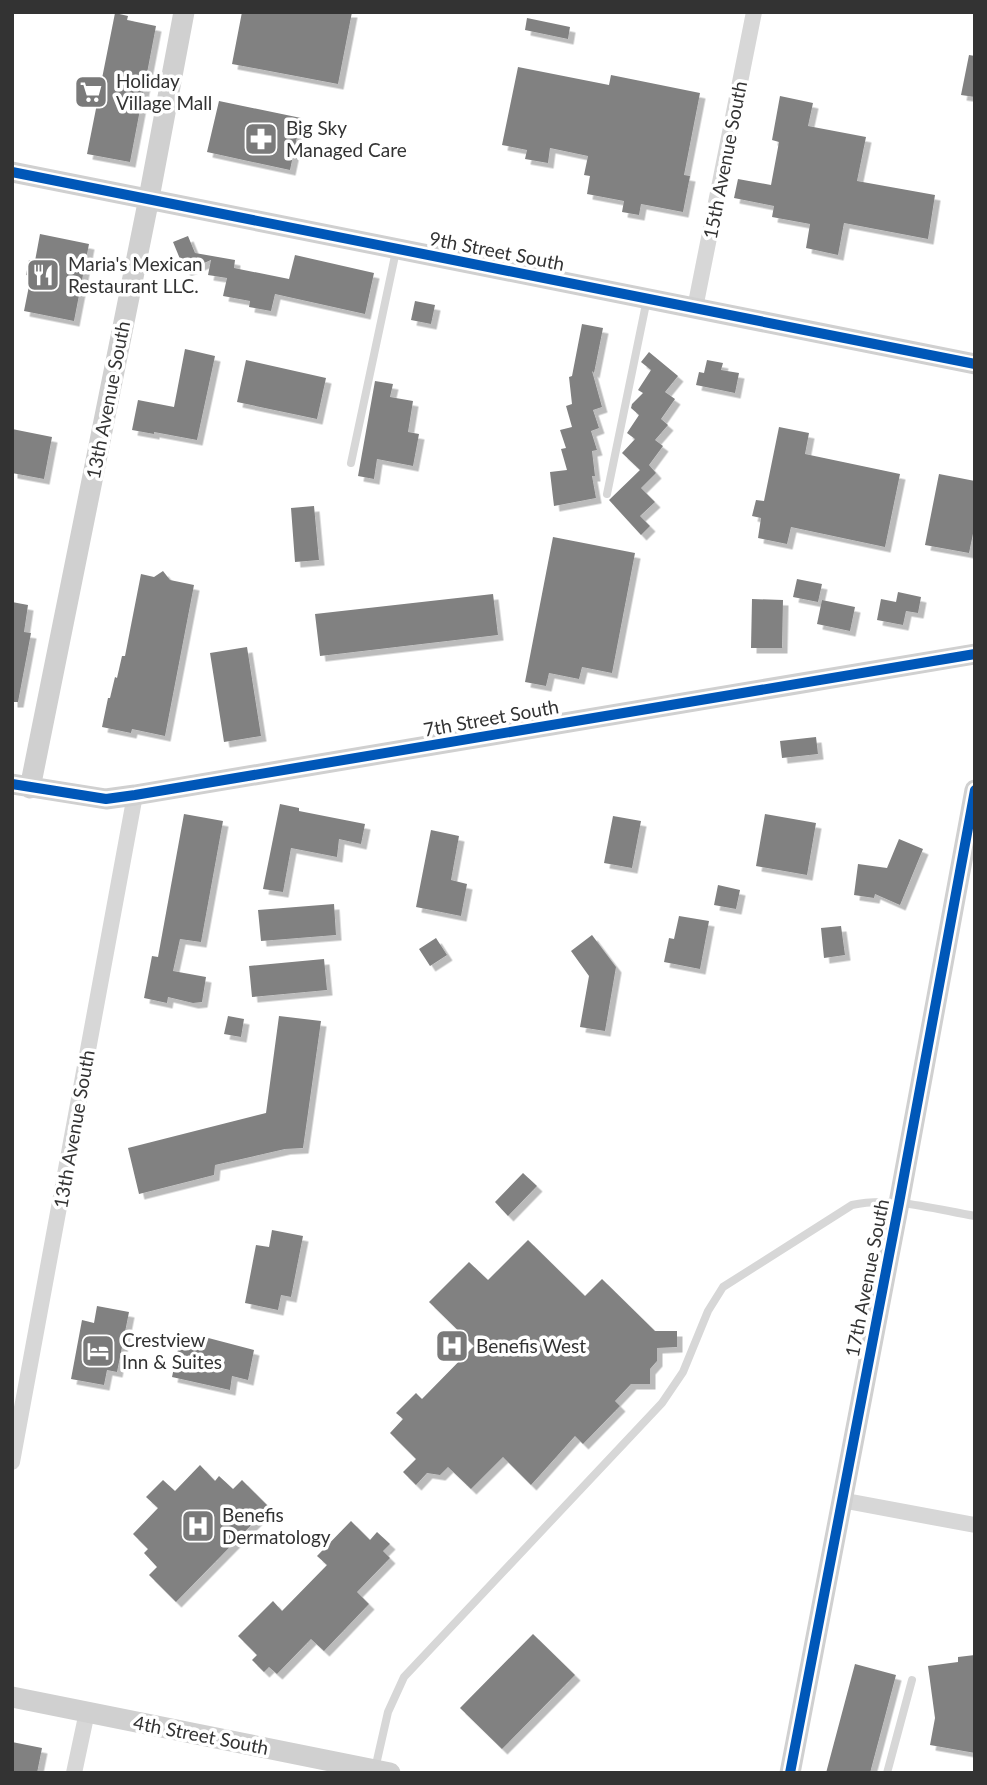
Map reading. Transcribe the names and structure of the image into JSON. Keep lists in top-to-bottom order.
{
  "streets": {
    "street": [
      "15th Avenue South",
      "9th Street South",
      "13th Avenue South",
      "7th Street South",
      "17th Avenue South",
      "4th Street South"
    ]
  },
  "crossings": [
    ["15th Avenue South", "9th Street South"],
    ["9th Street South", "13th Avenue South"],
    ["13th Avenue South", "7th Street South"]
  ],
  "places": {
    "supermarket": ["Holiday Village Mall"],
    "pharmacy": ["Big Sky Managed Care"],
    "restaurant": ["Maria's Mexican Restaurant LLC."],
    "hospital": ["Benefis West", "Benefis Dermatology"],
    "hotel": ["Crestview Inn & Suites"]
  }
}
